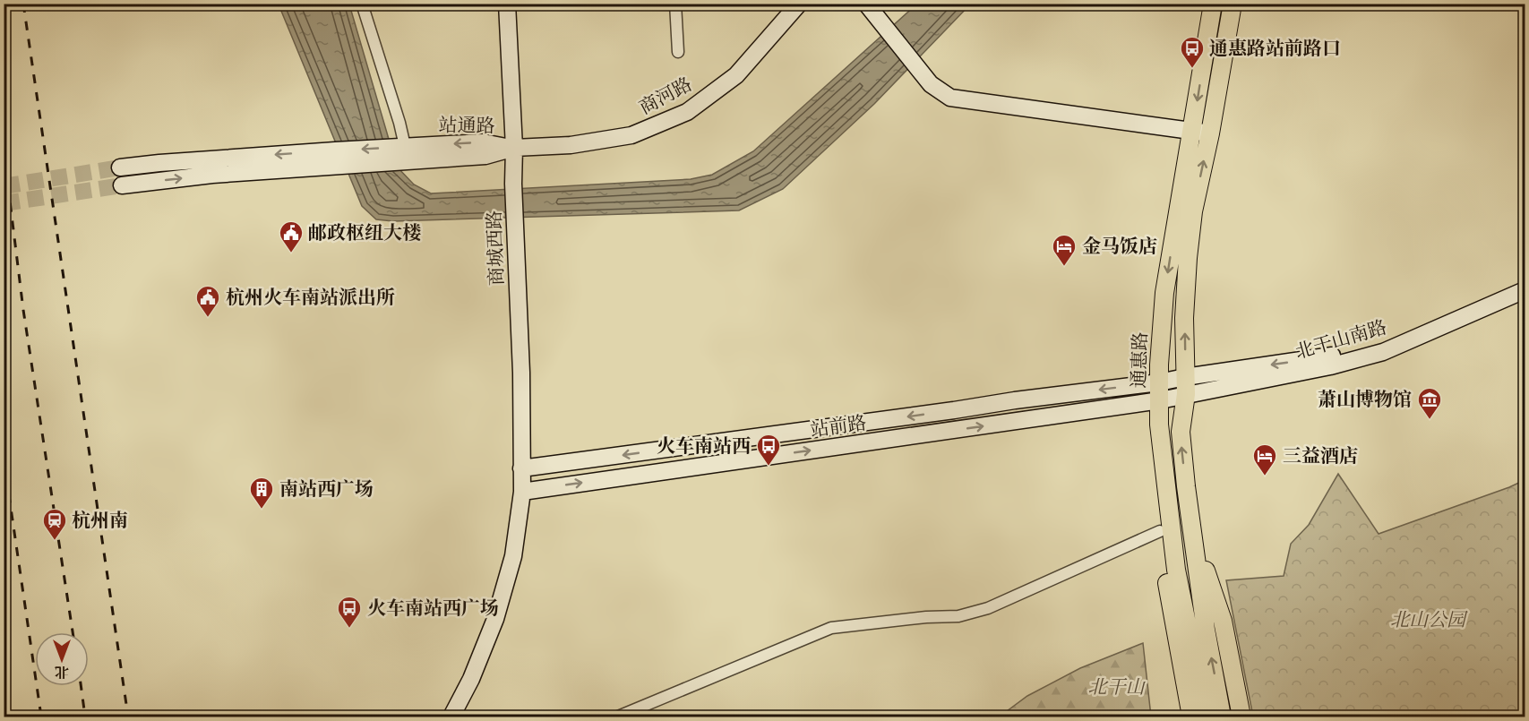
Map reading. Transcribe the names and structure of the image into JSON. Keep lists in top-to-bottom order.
{
  "streets": {
    "main road": [
      "商河路",
      "站通路",
      "商城西路",
      "北干山南路",
      "通惠路",
      "站前路"
    ]
  },
  "crossings": [
    ["商河路", "站通路"],
    ["商河路", "商城西路"],
    ["站通路", "商城西路"],
    ["商城西路", "站前路"],
    ["北干山南路", "通惠路"],
    ["北干山南路", "站前路"],
    ["通惠路", "站前路"]
  ],
  "parks": ["北山公园", "北干山"],
  "places": {
    "bus stop": ["通惠路站前路口", "火车南站西", "火车南站西广场"],
    "public building": ["邮政枢纽大楼", "杭州火车南站派出所"],
    "hotel": ["金马饭店", "三益酒店"],
    "museum": ["萧山博物馆"],
    "building": ["南站西广场"],
    "station": ["杭州南"]
  },
  "north": "bottom"
}
